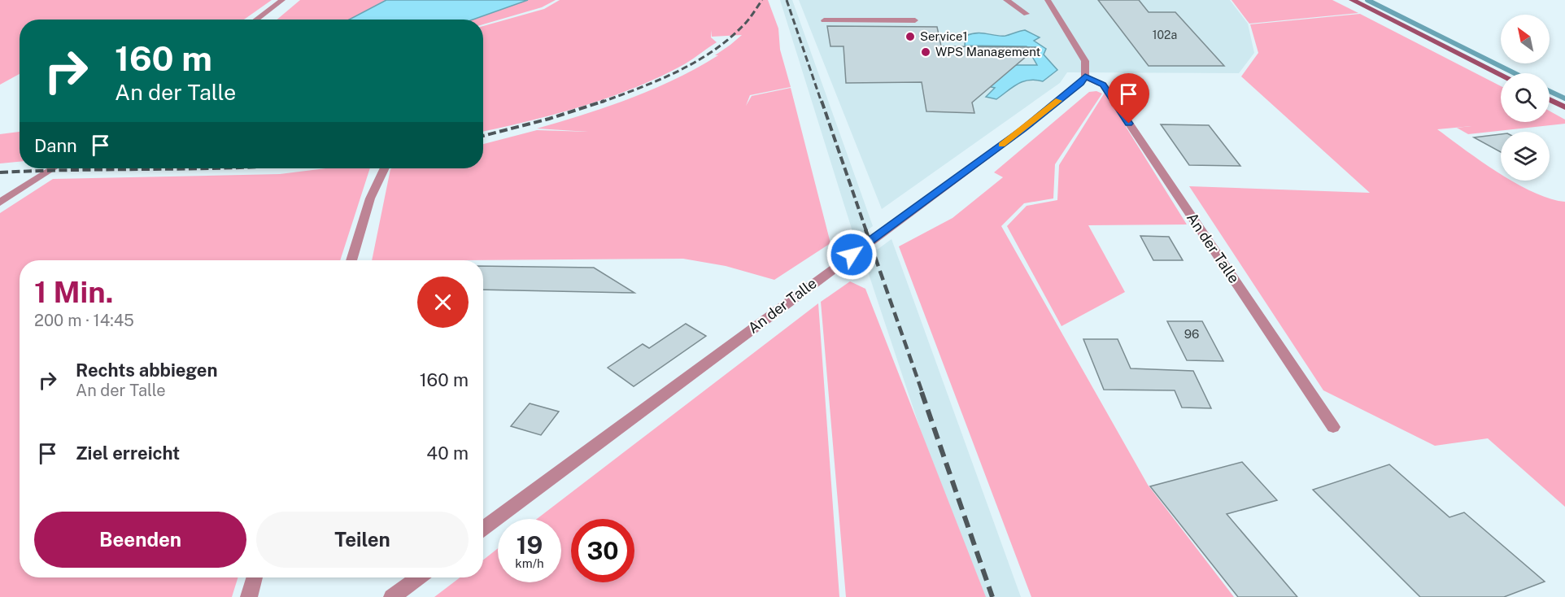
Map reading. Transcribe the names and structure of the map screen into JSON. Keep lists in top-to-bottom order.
{
  "streets": {
    "street": ["An der Talle"]
  },
  "places": ["Service1", "WPS Management"],
  "house_numbers": ["102a", "96"],
  "north": "top left",
  "page": {
    "turn": ["160 m", "An der Talle"],
    "then": "Dann",
    "heading": ["1 Min.", "200 m · 14:45"],
    "list": [
      {
        "name": "Rechts abbiegen",
        "note": "An der Talle",
        "value": "160 m"
      },
      {
        "name": "Ziel erreicht",
        "value": "40 m"
      }
    ],
    "buttons": ["Beenden", "Teilen"],
    "speed": "19 km/h",
    "limit": "30"
  }
}
